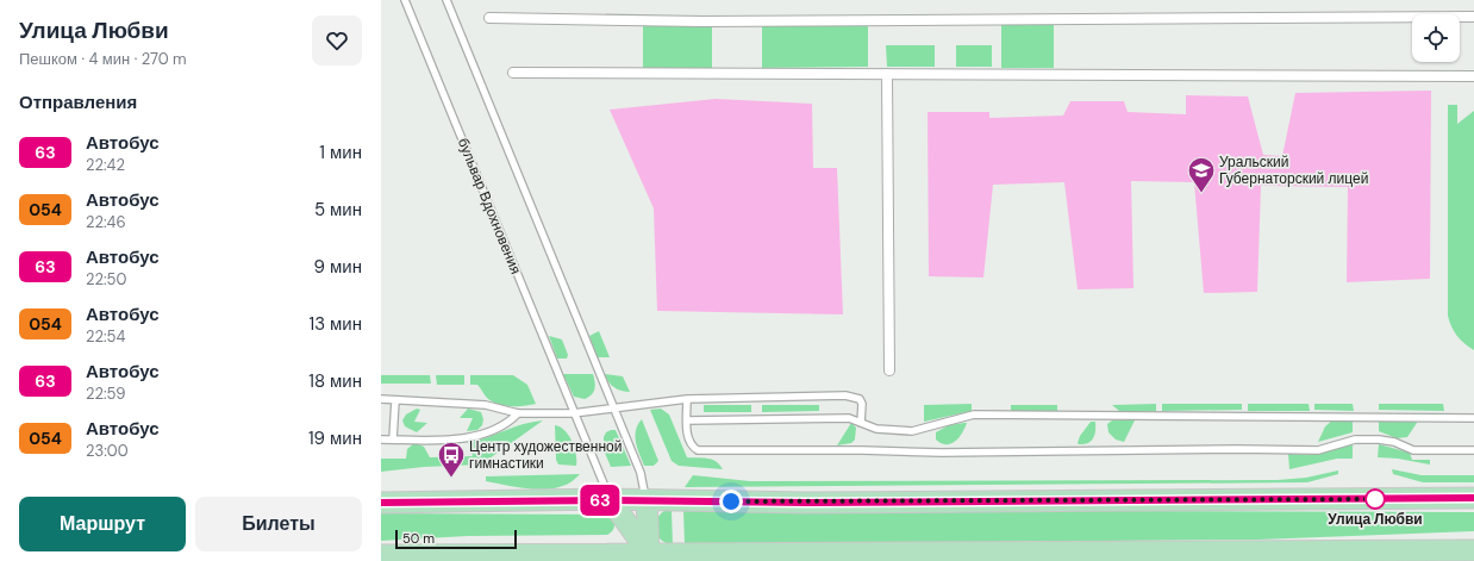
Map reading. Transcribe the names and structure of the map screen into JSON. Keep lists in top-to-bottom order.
{
  "streets": {
    "lane": ["бульвар Вдохновения"]
  },
  "places": {
    "school or university": ["Уральский Губернаторский лицей"],
    "bus stop": ["Центр художественной гимнастики"],
    "other": ["Улица Любви"]
  },
  "lines": ["bus line 63"],
  "scale_bar": "50 m",
  "page": {
    "heading": [
      ["Улица Любви", "Пешком · 4 мин · 270 m"],
      "Отправления"
    ],
    "on_map": "63",
    "list": [
      {
        "mark": "63",
        "name": "Автобус",
        "note": "22:42",
        "value": "1 мин"
      },
      {
        "mark": "054",
        "name": "Автобус",
        "note": "22:46",
        "value": "5 мин"
      },
      {
        "mark": "63",
        "name": "Автобус",
        "note": "22:50",
        "value": "9 мин"
      },
      {
        "mark": "054",
        "name": "Автобус",
        "note": "22:54",
        "value": "13 мин"
      },
      {
        "mark": "63",
        "name": "Автобус",
        "note": "22:59",
        "value": "18 мин"
      },
      {
        "mark": "054",
        "name": "Автобус",
        "note": "23:00",
        "value": "19 мин"
      }
    ],
    "buttons": ["Маршрут", "Билеты"],
    "scale": "50 m"
  }
}
